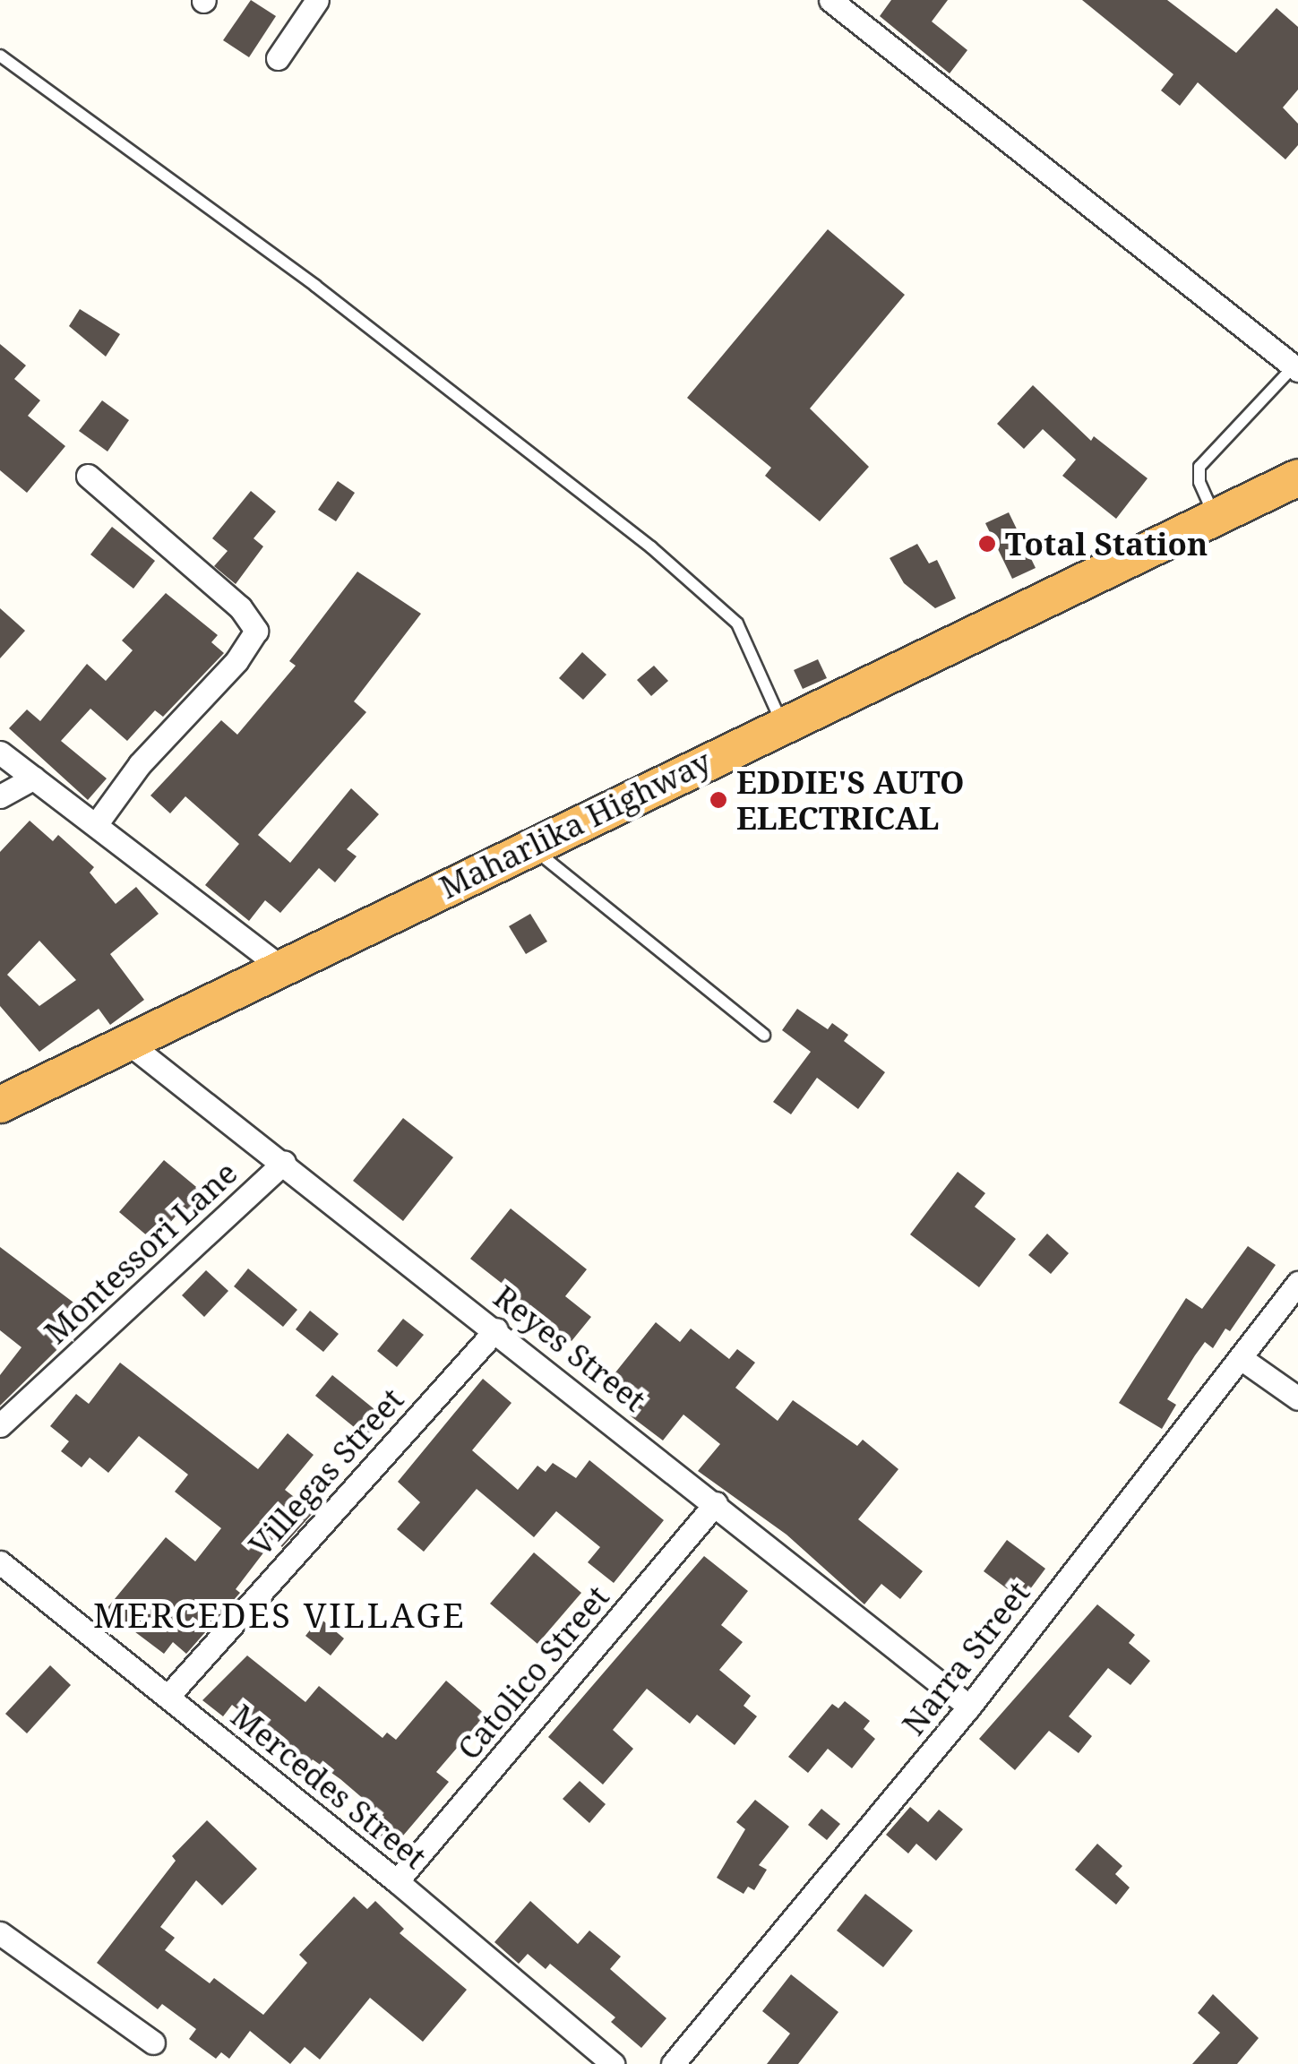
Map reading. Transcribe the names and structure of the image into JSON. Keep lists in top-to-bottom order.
{
  "streets": {
    "highway": ["Maharlika Highway"],
    "street": [
      "Montessori Lane",
      "Reyes Street",
      "Villegas Street",
      "Narra Street",
      "Catolico Street",
      "Mercedes Street"
    ]
  },
  "crossings": [
    ["Maharlika Highway", "Reyes Street"],
    ["Montessori Lane", "Reyes Street"],
    ["Reyes Street", "Villegas Street"],
    ["Reyes Street", "Narra Street"],
    ["Reyes Street", "Catolico Street"],
    ["Villegas Street", "Mercedes Street"],
    ["Catolico Street", "Mercedes Street"]
  ],
  "districts": ["MERCEDES VILLAGE"],
  "places": ["Total Station", "EDDIE'S AUTO ELECTRICAL"]
}
